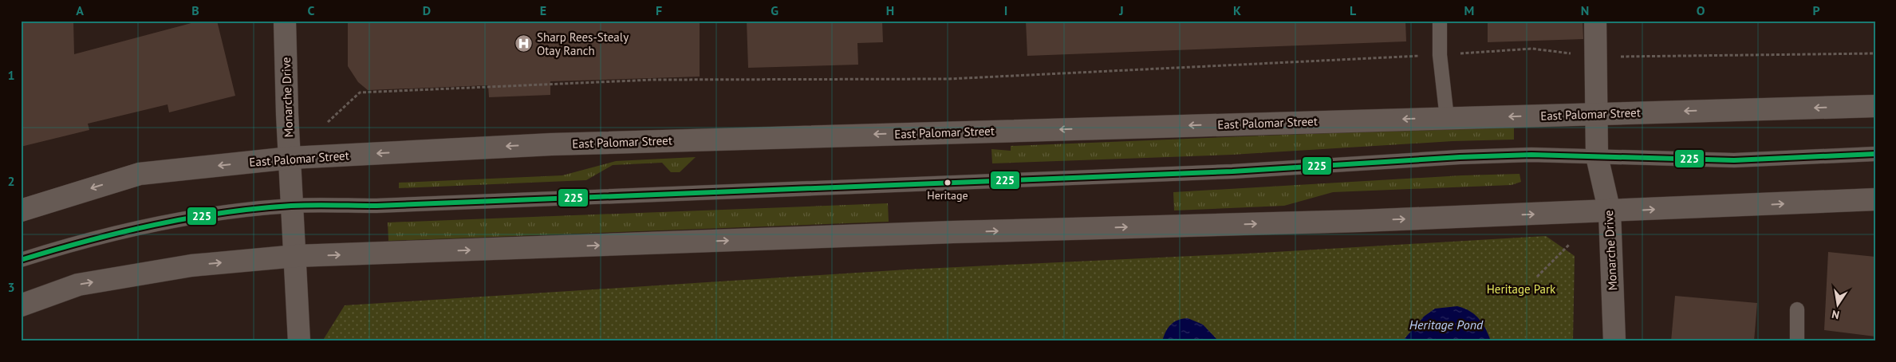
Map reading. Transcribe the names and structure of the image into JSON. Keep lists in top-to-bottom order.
{
  "streets": {
    "main road": ["Monarche Drive", "East Palomar Street"]
  },
  "crossings": [
    ["Monarche Drive", "East Palomar Street"]
  ],
  "water": ["Heritage Pond"],
  "parks": ["Heritage Park"],
  "places": {
    "hospital": ["Sharp Rees-Stealy Otay Ranch"],
    "other": ["Heritage"]
  },
  "lines": ["transit line 225"],
  "north": "bottom",
  "grid": {
    "columns": [
      "A",
      "B",
      "C",
      "D",
      "E",
      "F",
      "G",
      "H",
      "I",
      "J",
      "K",
      "L",
      "M",
      "N",
      "O",
      "P"
    ],
    "rows": ["1", "2", "3"]
  }
}
